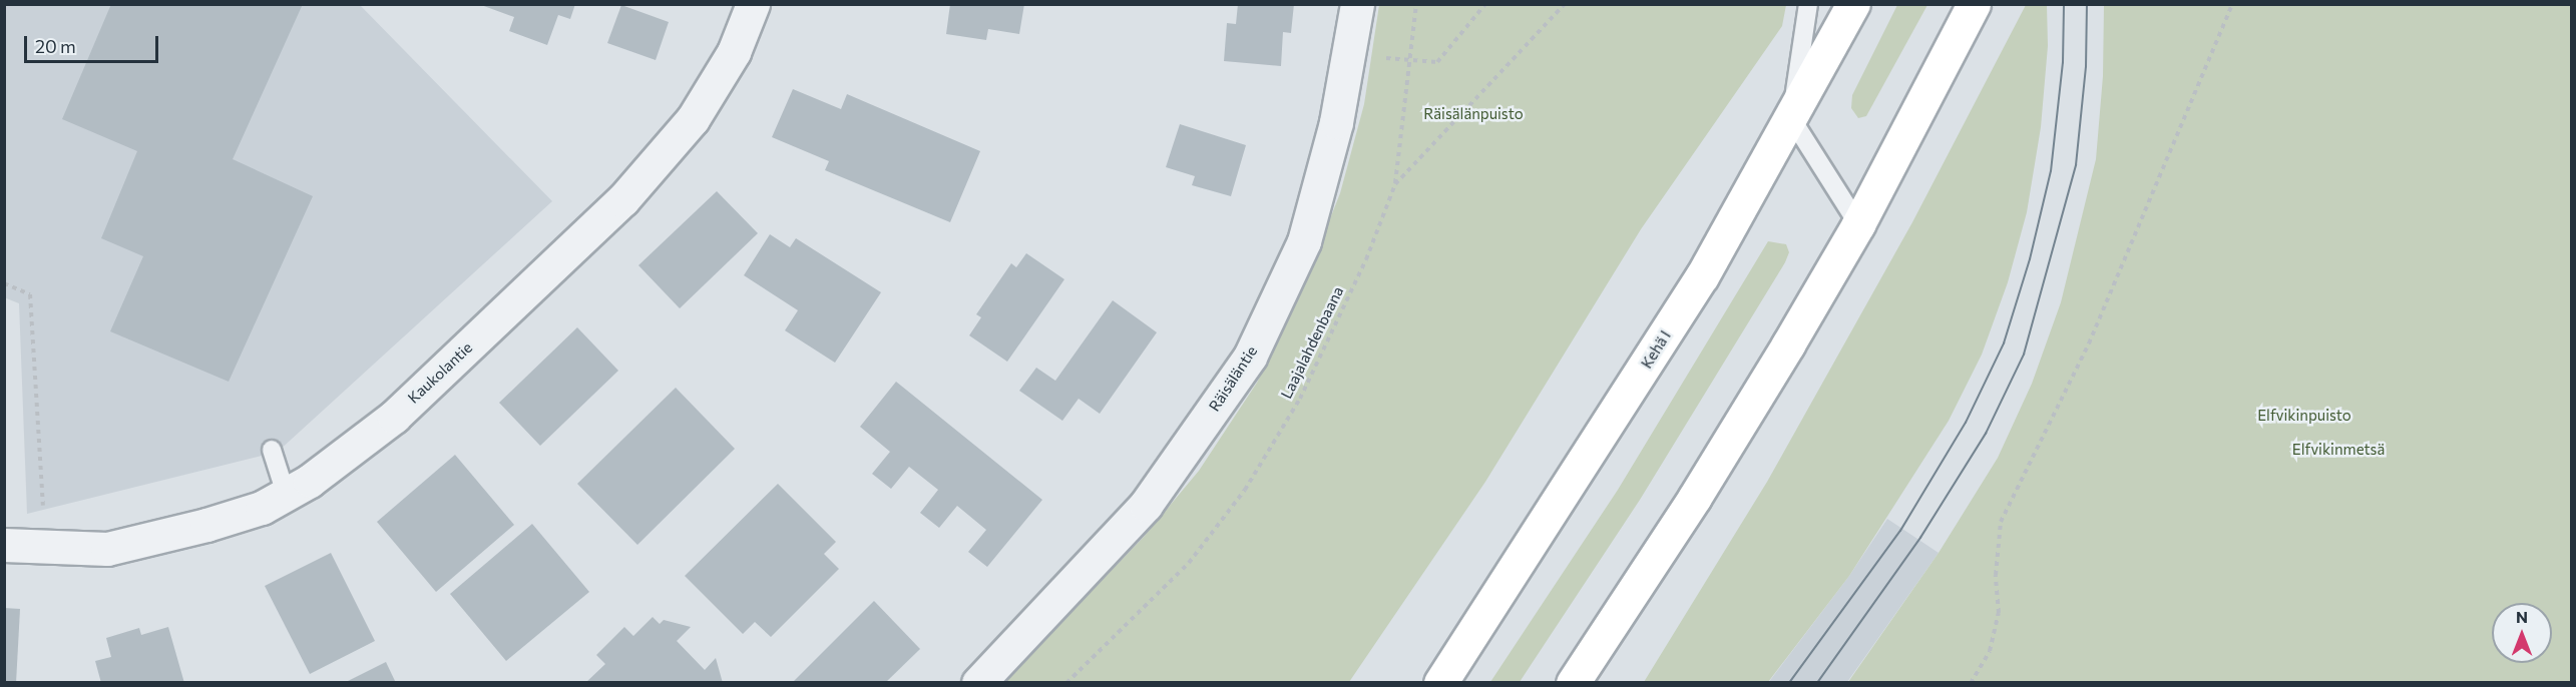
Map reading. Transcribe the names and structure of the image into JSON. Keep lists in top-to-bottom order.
{
  "streets": {
    "highway": ["Kehä I"],
    "street": ["Kaukolantie", "Räisäläntie"],
    "path": ["Laajalahdenbaana"]
  },
  "parks": ["Räisälänpuisto", "Elfvikinpuisto", "Elfvikinmetsä"],
  "scale_bar": "20 m",
  "north": "top"
}
